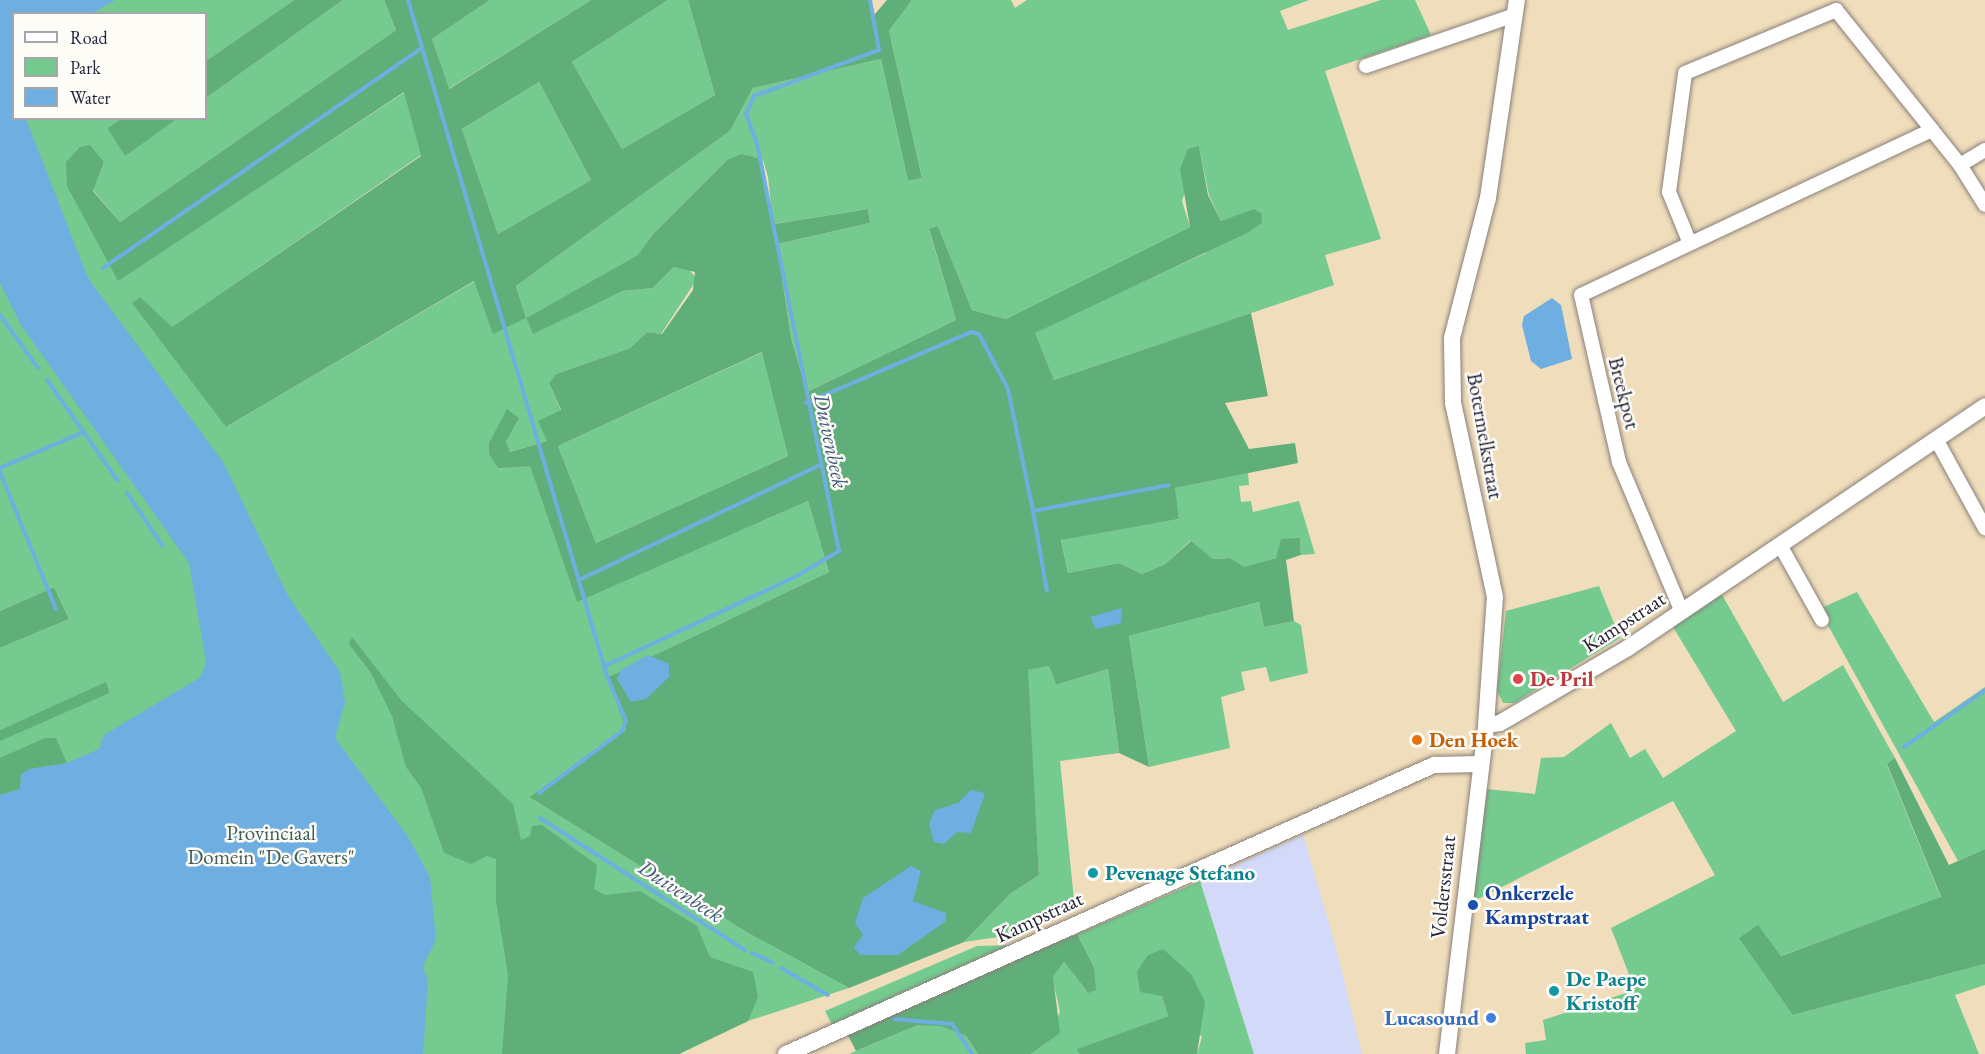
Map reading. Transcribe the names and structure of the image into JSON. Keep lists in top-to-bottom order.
{
  "streets": {
    "street": [
      "Breekpot",
      "Botermelkstraat",
      "Kampstraat",
      "Voldersstraat"
    ]
  },
  "crossings": [
    ["Breekpot", "Kampstraat"],
    ["Botermelkstraat", "Kampstraat"],
    ["Botermelkstraat", "Voldersstraat"],
    ["Kampstraat", "Voldersstraat"]
  ],
  "water": ["Duivenbeek"],
  "parks": ["Provinciaal Domein \"De Gavers\""],
  "places": [
    "De Pril",
    "Den Hoek",
    "Pevenage Stefano",
    "Onkerzele Kampstraat",
    "De Paepe Kristoff",
    "Lucasound"
  ],
  "legend": ["Road", "Park", "Water"]
}
